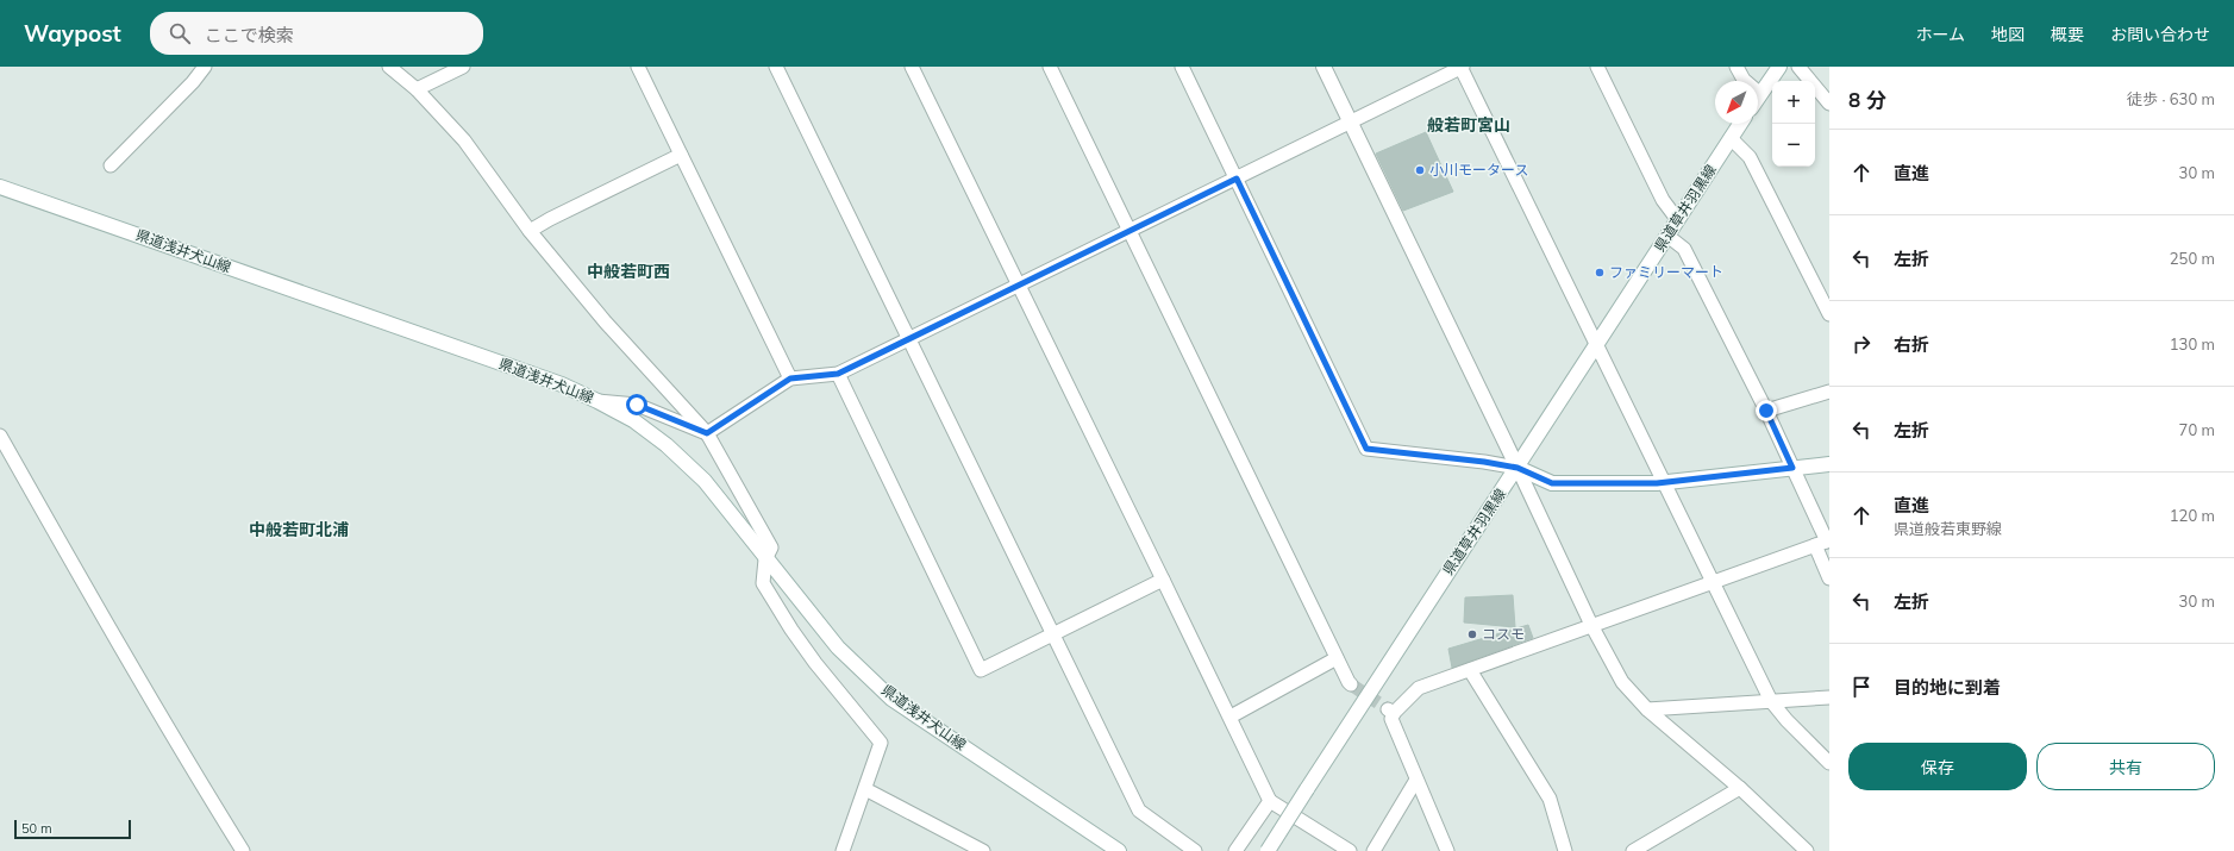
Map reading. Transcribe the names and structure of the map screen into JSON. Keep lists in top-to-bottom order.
{
  "streets": {
    "main road": ["県道草井羽黒線", "県道浅井犬山線"]
  },
  "districts": ["般若町宮山", "中般若町西", "中般若町北浦"],
  "places": ["小川モータース", "ファミリーマート", "コスモ"],
  "scale_bar": "50 m",
  "north": "bottom left",
  "page": {
    "header": "Waypost",
    "search": "ここで検索",
    "nav": [
      "ホーム",
      "地図",
      "概要",
      "お問い合わせ"
    ],
    "heading": ["8 分", "徒歩 · 630 m"],
    "map_buttons": ["+", "−"],
    "list": [
      ["直進", "30 m"],
      ["左折", "250 m"],
      ["右折", "130 m"],
      ["左折", "70 m"],
      ["直進", "県道般若東野線", "120 m"],
      ["左折", "30 m"],
      "目的地に到着"
    ],
    "buttons": ["保存", "共有"],
    "scale": "50 m"
  }
}
